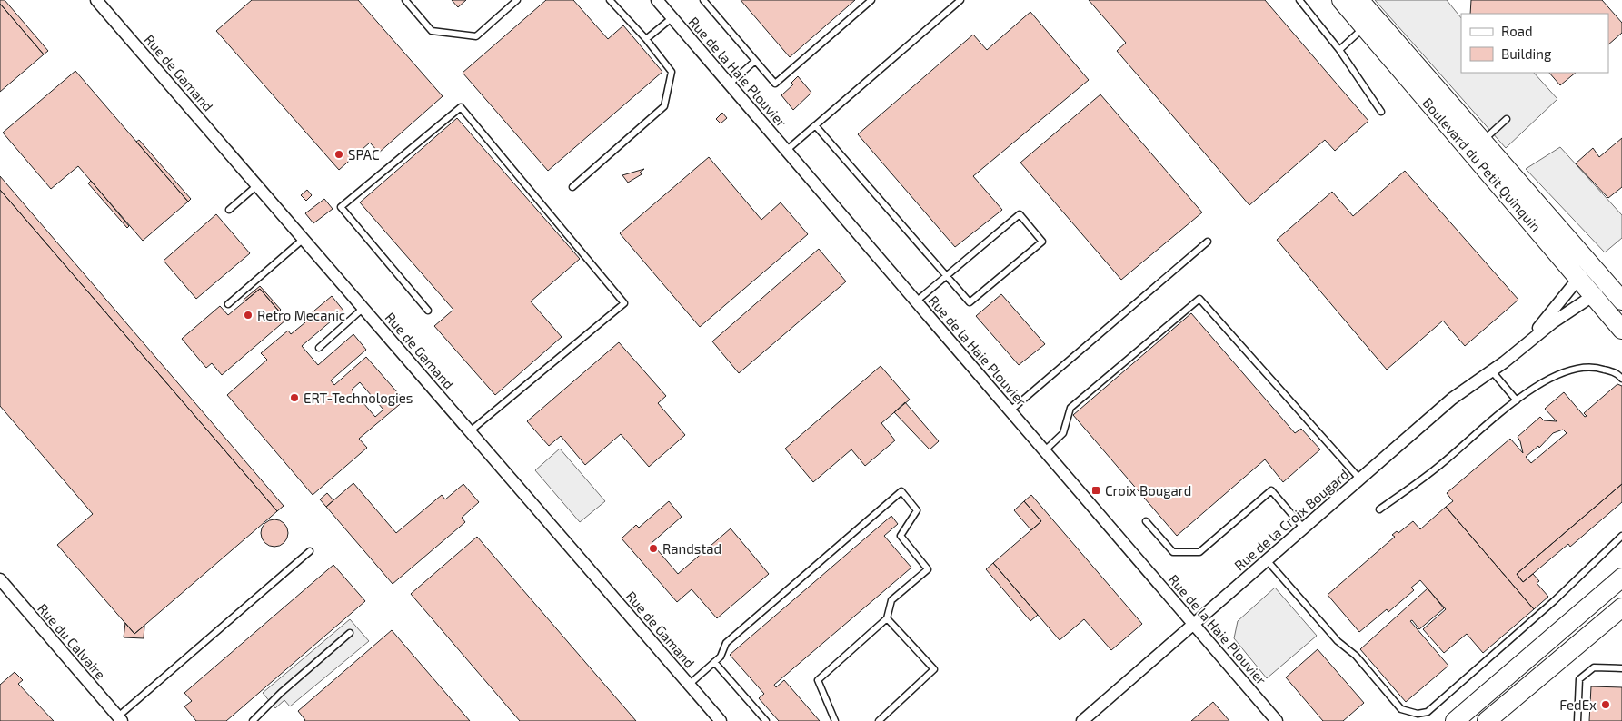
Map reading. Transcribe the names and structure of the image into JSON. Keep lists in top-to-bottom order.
{
  "streets": {
    "main road": ["Boulevard du Petit Quinquin"],
    "street": [
      "Rue de la Haie Plouvier",
      "Rue de Gamand",
      "Rue de la Croix Bougard",
      "Rue du Calvaire"
    ]
  },
  "crossings": [
    ["Rue de la Haie Plouvier", "Rue de la Croix Bougard"]
  ],
  "places": {
    "other": [
      "SPAC",
      "Retro Mecanic",
      "ERT-Technologies",
      "Randstad",
      "FedEx"
    ],
    "transit": ["Croix Bougard"]
  },
  "legend": ["Road", "Building"]
}
